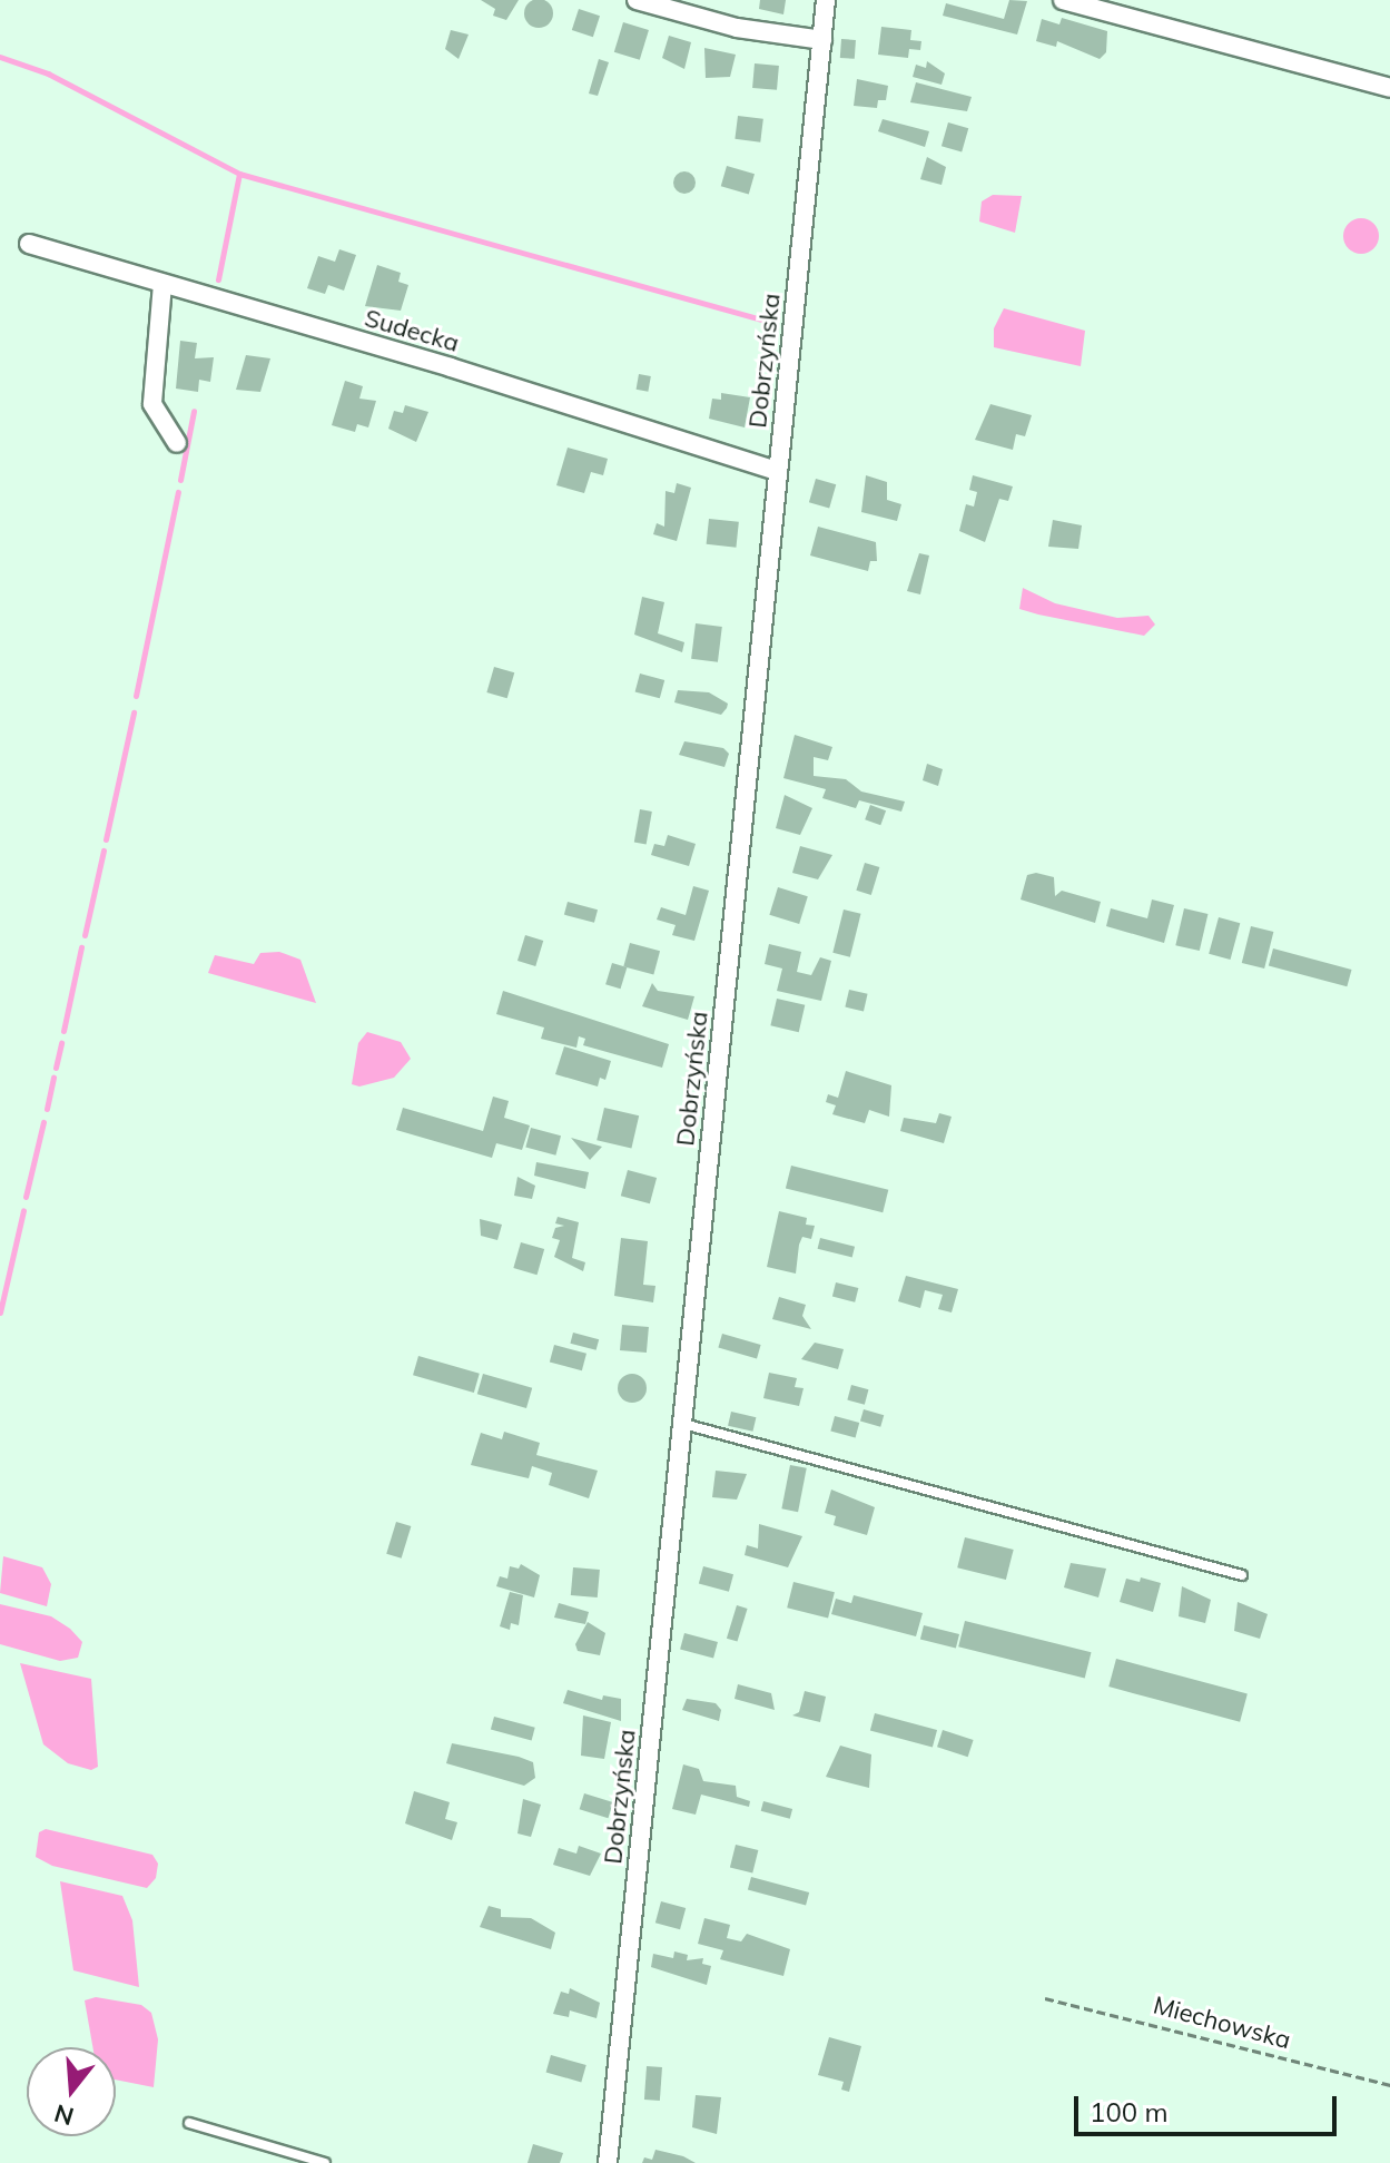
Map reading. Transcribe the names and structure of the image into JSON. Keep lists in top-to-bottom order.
{
  "streets": {
    "street": ["Sudecka", "Dobrzyńska"],
    "path": ["Miechowska"]
  },
  "crossings": [
    ["Sudecka", "Dobrzyńska"]
  ],
  "scale_bar": "100 m",
  "north": "bottom"
}
